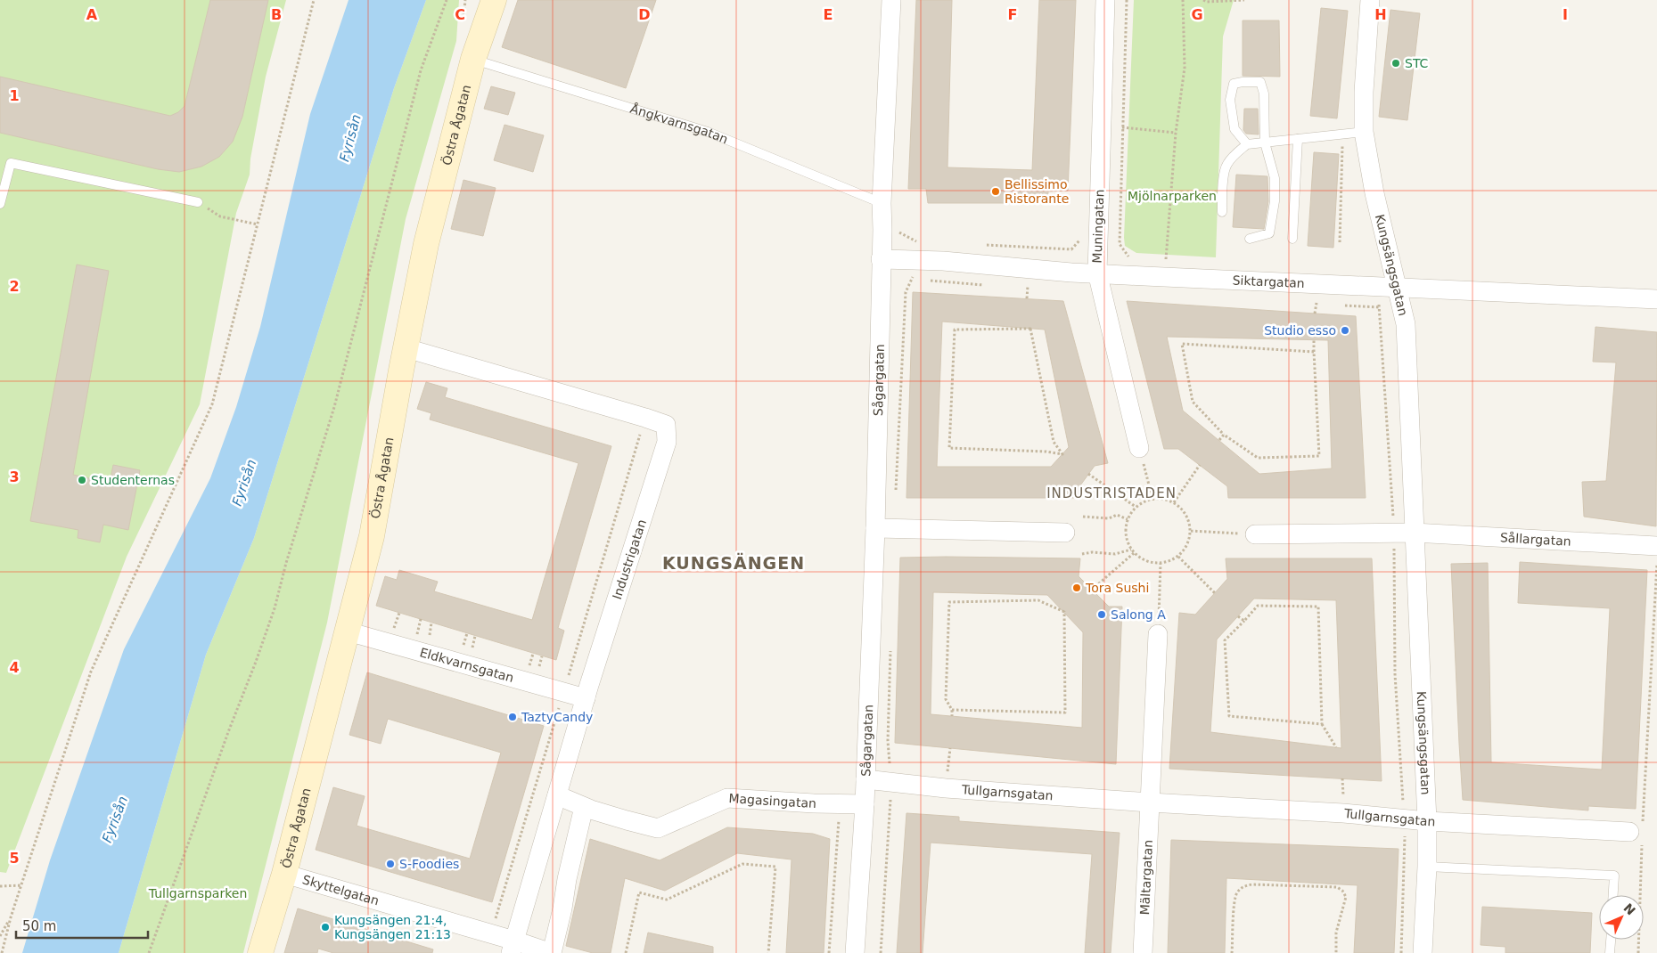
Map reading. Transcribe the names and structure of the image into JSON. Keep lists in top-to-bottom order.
{
  "streets": {
    "street": [
      "Östra Ågatan",
      "Muningatan",
      "Kungsängsgatan",
      "Siktargatan",
      "Sågargatan",
      "Sållargatan",
      "Industrigatan",
      "Eldkvarnsgatan",
      "Tullgarnsgatan",
      "Magasingatan",
      "Mältargatan",
      "Skyttelgatan"
    ],
    "lane": ["Ångkvarnsgatan"]
  },
  "crossings": [
    ["Östra Ågatan", "Ångkvarnsgatan"],
    ["Östra Ågatan", "Industrigatan"],
    ["Östra Ågatan", "Eldkvarnsgatan"],
    ["Östra Ågatan", "Skyttelgatan"],
    ["Muningatan", "Siktargatan"],
    ["Kungsängsgatan", "Siktargatan"],
    ["Kungsängsgatan", "Sållargatan"],
    ["Kungsängsgatan", "Tullgarnsgatan"],
    ["Siktargatan", "Sågargatan"],
    ["Sågargatan", "Tullgarnsgatan"],
    ["Sågargatan", "Magasingatan"],
    ["Industrigatan", "Eldkvarnsgatan"],
    ["Industrigatan", "Magasingatan"],
    ["Industrigatan", "Skyttelgatan"],
    ["Tullgarnsgatan", "Mältargatan"],
    ["Magasingatan", "Skyttelgatan"]
  ],
  "districts": ["INDUSTRISTADEN", "KUNGSÄNGEN"],
  "water": ["Fyrisån"],
  "parks": ["Mjölnarparken", "Tullgarnsparken"],
  "places": [
    "STC",
    "Bellissimo Ristorante",
    "Studio esso",
    "Studenternas",
    "Tora Sushi",
    "Salong A",
    "TaztyCandy",
    "S-Foodies",
    "Kungsängen 21:4, Kungsängen 21:13"
  ],
  "scale_bar": "50 m",
  "north": "top right",
  "grid": {
    "columns": [
      "A",
      "B",
      "C",
      "D",
      "E",
      "F",
      "G",
      "H",
      "I"
    ],
    "rows": [
      "1",
      "2",
      "3",
      "4",
      "5"
    ]
  }
}
